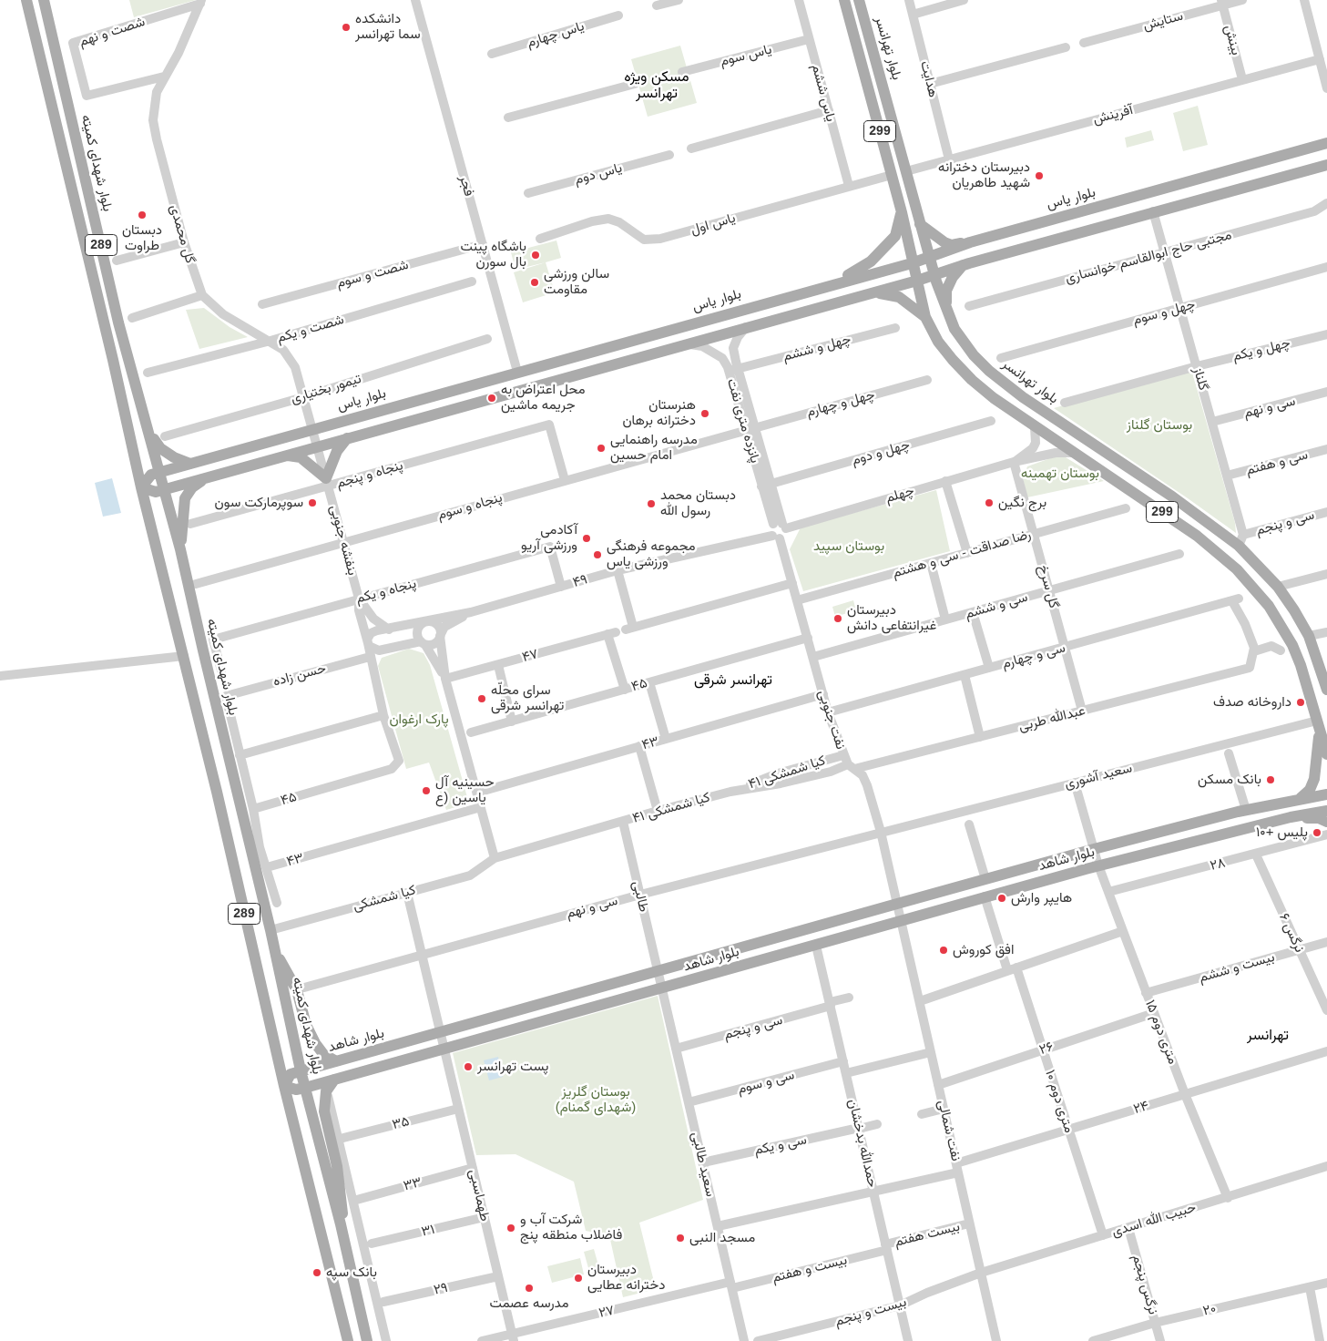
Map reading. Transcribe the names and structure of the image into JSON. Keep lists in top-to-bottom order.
{
  "streets": {
    "main road": [
      "بلوار تهرانسر",
      "299",
      "بلوار شهدای کمیته",
      "بلوار یاس",
      "289",
      "بلوار شاهد"
    ],
    "street": [
      "ستایش",
      "شصت و نهم",
      "یاس چهارم",
      "بینش",
      "یاس سوم",
      "هدایت",
      "یاس ششم",
      "آفرینش",
      "یاس دوم",
      "فجر",
      "یاس اول",
      "گل محمدی",
      "مجتبی حاج ابوالقاسم خوانساری",
      "شصت و سوم",
      "چهل و سوم",
      "شصت و یکم",
      "چهل و ششم",
      "چهل و یکم",
      "گلناز",
      "تیمور بختیاری",
      "چهل و چهارم",
      "سی و نهم",
      "پانزده متری نفت",
      "چهل و دوم",
      "سی و هفتم",
      "پنجاه و پنجم",
      "چهلم",
      "پنجاه و سوم",
      "سی و پنجم",
      "بنفشه جنوبی",
      "رضا صداقت - سی و هشتم",
      "۴۹",
      "گل سرخ",
      "پنجاه و یکم",
      "سی و ششم",
      "۴۷",
      "سی و چهارم",
      "حسن زاده",
      "۴۵",
      "عبدالله طربی",
      "نفت جنوبی",
      "۴۳",
      "کیا شمشکی ۴۱",
      "سعید آشوری",
      "۴۱ کیا شمشکی",
      "۲۸",
      "طالبی",
      "کیا شمشکی",
      "نرگس ۶",
      "بیست و ششم",
      "۱۵ متری دوم",
      "۲۶",
      "سی و سوم",
      "۱۰ متری دوم",
      "۲۴",
      "۳۵",
      "نفت شمالی",
      "حمدالله بدخشان",
      "سی و یکم",
      "سعید طالبی",
      "۳۳",
      "طهماسبی",
      "حبیب الله اسدی",
      "۳۱",
      "بیست هفتم",
      "بیست و هفتم",
      "نرگس پنجم",
      "۲۹",
      "۲۰",
      "۲۷",
      "بیست و پنجم"
    ]
  },
  "crossings": [
    ["ستایش", "بینش"],
    ["شصت و نهم", "گل محمدی"],
    ["بینش", "آفرینش"],
    ["بلوار تهرانسر", "آفرینش"],
    ["بلوار تهرانسر", "بلوار یاس"],
    ["یاس سوم", "یاس ششم"],
    ["هدایت", "آفرینش"],
    ["یاس ششم", "یاس اول"],
    ["299", "بلوار یاس"],
    ["299", "یاس اول"],
    ["299", "چهلم"],
    ["299", "سعید آشوری"],
    ["بلوار شهدای کمیته", "بلوار یاس"],
    ["بلوار شهدای کمیته", "بلوار شاهد"],
    ["بلوار شهدای کمیته", "کیا شمشکی"],
    ["فجر", "بلوار یاس"],
    ["فجر", "شصت و سوم"],
    ["بلوار یاس", "گل محمدی"],
    ["بلوار یاس", "289"],
    ["بلوار یاس", "بنفشه جنوبی"],
    ["گل محمدی", "شصت و یکم"],
    ["گل محمدی", "تیمور بختیاری"],
    ["گل محمدی", "بنفشه جنوبی"],
    ["289", "بلوار شاهد"],
    ["مجتبی حاج ابوالقاسم خوانساری", "گلناز"],
    ["چهل و سوم", "گلناز"],
    ["چهل و ششم", "پانزده متری نفت"],
    ["چهل و یکم", "گلناز"],
    ["گلناز", "سی و نهم"],
    ["گلناز", "سی و هفتم"],
    ["گلناز", "سی و پنجم"],
    ["چهل و چهارم", "پانزده متری نفت"],
    ["چهل و چهارم", "پنجاه و سوم"],
    ["سی و نهم", "نفت جنوبی"],
    ["سی و نهم", "سعید آشوری"],
    ["سی و نهم", "طالبی"],
    ["پانزده متری نفت", "چهل و دوم"],
    ["پانزده متری نفت", "چهلم"],
    ["پانزده متری نفت", "پنجاه و سوم"],
    ["پانزده متری نفت", "۴۹"],
    ["پانزده متری نفت", "نفت جنوبی"],
    ["پنجاه و پنجم", "پنجاه و سوم"],
    ["پنجاه و پنجم", "بنفشه جنوبی"],
    ["چهلم", "۴۹"],
    ["چهلم", "گل سرخ"],
    ["چهلم", "نفت جنوبی"],
    ["پنجاه و سوم", "بنفشه جنوبی"],
    ["سی و پنجم", "حمدالله بدخشان"],
    ["سی و پنجم", "سعید طالبی"],
    ["بنفشه جنوبی", "پنجاه و یکم"],
    ["بنفشه جنوبی", "حسن زاده"],
    ["بنفشه جنوبی", "۴۵"],
    ["رضا صداقت - سی و هشتم", "گل سرخ"],
    ["رضا صداقت - سی و هشتم", "نفت جنوبی"],
    ["۴۹", "پنجاه و یکم"],
    ["۴۹", "نفت جنوبی"],
    ["گل سرخ", "سی و ششم"],
    ["گل سرخ", "سی و چهارم"],
    ["گل سرخ", "عبدالله طربی"],
    ["سی و ششم", "نفت جنوبی"],
    ["۴۷", "۴۵"],
    ["سی و چهارم", "عبدالله طربی"],
    ["سی و چهارم", "نفت جنوبی"],
    ["۴۵", "نفت جنوبی"],
    ["عبدالله طربی", "نفت جنوبی"],
    ["عبدالله طربی", "۴۱ کیا شمشکی"],
    ["نفت جنوبی", "۴۳"],
    ["نفت جنوبی", "کیا شمشکی ۴۱"],
    ["نفت جنوبی", "سعید آشوری"],
    ["نفت جنوبی", "۴۱ کیا شمشکی"],
    ["نفت جنوبی", "بلوار شاهد"],
    ["نفت جنوبی", "نفت شمالی"],
    ["کیا شمشکی ۴۱", "۴۱ کیا شمشکی"],
    ["سعید آشوری", "۱۵ متری دوم"],
    ["۴۱ کیا شمشکی", "طالبی"],
    ["۴۱ کیا شمشکی", "کیا شمشکی"],
    ["بلوار شاهد", "طالبی"],
    ["بلوار شاهد", "۱۵ متری دوم"],
    ["بلوار شاهد", "۱۰ متری دوم"],
    ["بلوار شاهد", "نفت شمالی"],
    ["بلوار شاهد", "حمدالله بدخشان"],
    ["بلوار شاهد", "سعید طالبی"],
    ["بلوار شاهد", "طهماسبی"],
    ["۲۸", "نرگس ۶"],
    ["۲۸", "۱۵ متری دوم"],
    ["طالبی", "سعید طالبی"],
    ["نرگس ۶", "بیست و ششم"],
    ["بیست و ششم", "۱۵ متری دوم"],
    ["۱۵ متری دوم", "۲۶"],
    ["۱۵ متری دوم", "۲۴"],
    ["۱۵ متری دوم", "حبیب الله اسدی"],
    ["۲۶", "۱۰ متری دوم"],
    ["۲۶", "نفت شمالی"],
    ["سی و سوم", "حمدالله بدخشان"],
    ["سی و سوم", "سعید طالبی"],
    ["۱۰ متری دوم", "۲۴"],
    ["۱۰ متری دوم", "حبیب الله اسدی"],
    ["۲۴", "نفت شمالی"],
    ["۲۴", "حمدالله بدخشان"],
    ["۲۴", "سعید طالبی"],
    ["۳۵", "طهماسبی"],
    ["نفت شمالی", "حبیب الله اسدی"],
    ["نفت شمالی", "بیست هفتم"],
    ["نفت شمالی", "بیست و پنجم"],
    ["حمدالله بدخشان", "سی و یکم"],
    ["حمدالله بدخشان", "بیست هفتم"],
    ["حمدالله بدخشان", "بیست و هفتم"],
    ["حمدالله بدخشان", "بیست و پنجم"],
    ["سی و یکم", "سعید طالبی"],
    ["سعید طالبی", "بیست و هفتم"],
    ["سعید طالبی", "۲۷"],
    ["۳۳", "طهماسبی"],
    ["طهماسبی", "۳۱"],
    ["طهماسبی", "۲۹"],
    ["طهماسبی", "۲۷"],
    ["حبیب الله اسدی", "نرگس پنجم"],
    ["حبیب الله اسدی", "بیست و پنجم"],
    ["بیست هفتم", "بیست و هفتم"],
    ["بیست و هفتم", "۲۷"],
    ["نرگس پنجم", "۲۰"]
  ],
  "districts": ["مسکن ویژه تهرانسر", "تهرانسر شرقی", "تهرانسر"],
  "parks": [
    "بوستان گلناز",
    "بوستان تهمینه",
    "بوستان سپید",
    "پارک ارغوان",
    "بوستان گلریز (شهدای گمنام)"
  ],
  "places": [
    "دانشکده سما تهرانسر",
    "دبیرستان دخترانه شهید طاهریان",
    "دبستان طراوت",
    "باشگاه پینت بال سورن",
    "سالن ورزشی مقاومت",
    "محل اعتراض به جریمه ماشین",
    "هنرستان دخترانه برهان",
    "مدرسه راهنمایی امام حسین",
    "سوپرمارکت سون",
    "برج نگین",
    "دبستان محمد رسول الله",
    "آکادمی ورزشی آریو",
    "مجموعه فرهنگی ورزشی یاس",
    "دبیرستان غیرانتفاعی دانش",
    "سرای محلّه تهرانسر شرقی",
    "داروخانه صدف",
    "بانک مسکن",
    "حسینیه آل یاسین (ع",
    "پلیس +۱۰",
    "هایپر وارش",
    "افق کوروش",
    "پست تهرانسر",
    "شرکت آب و فاضلاب منطقه پنج",
    "مسجد النبی",
    "بانک سپه",
    "دبیرستان دخترانه عطایی",
    "مدرسه عصمت"
  ]
}
